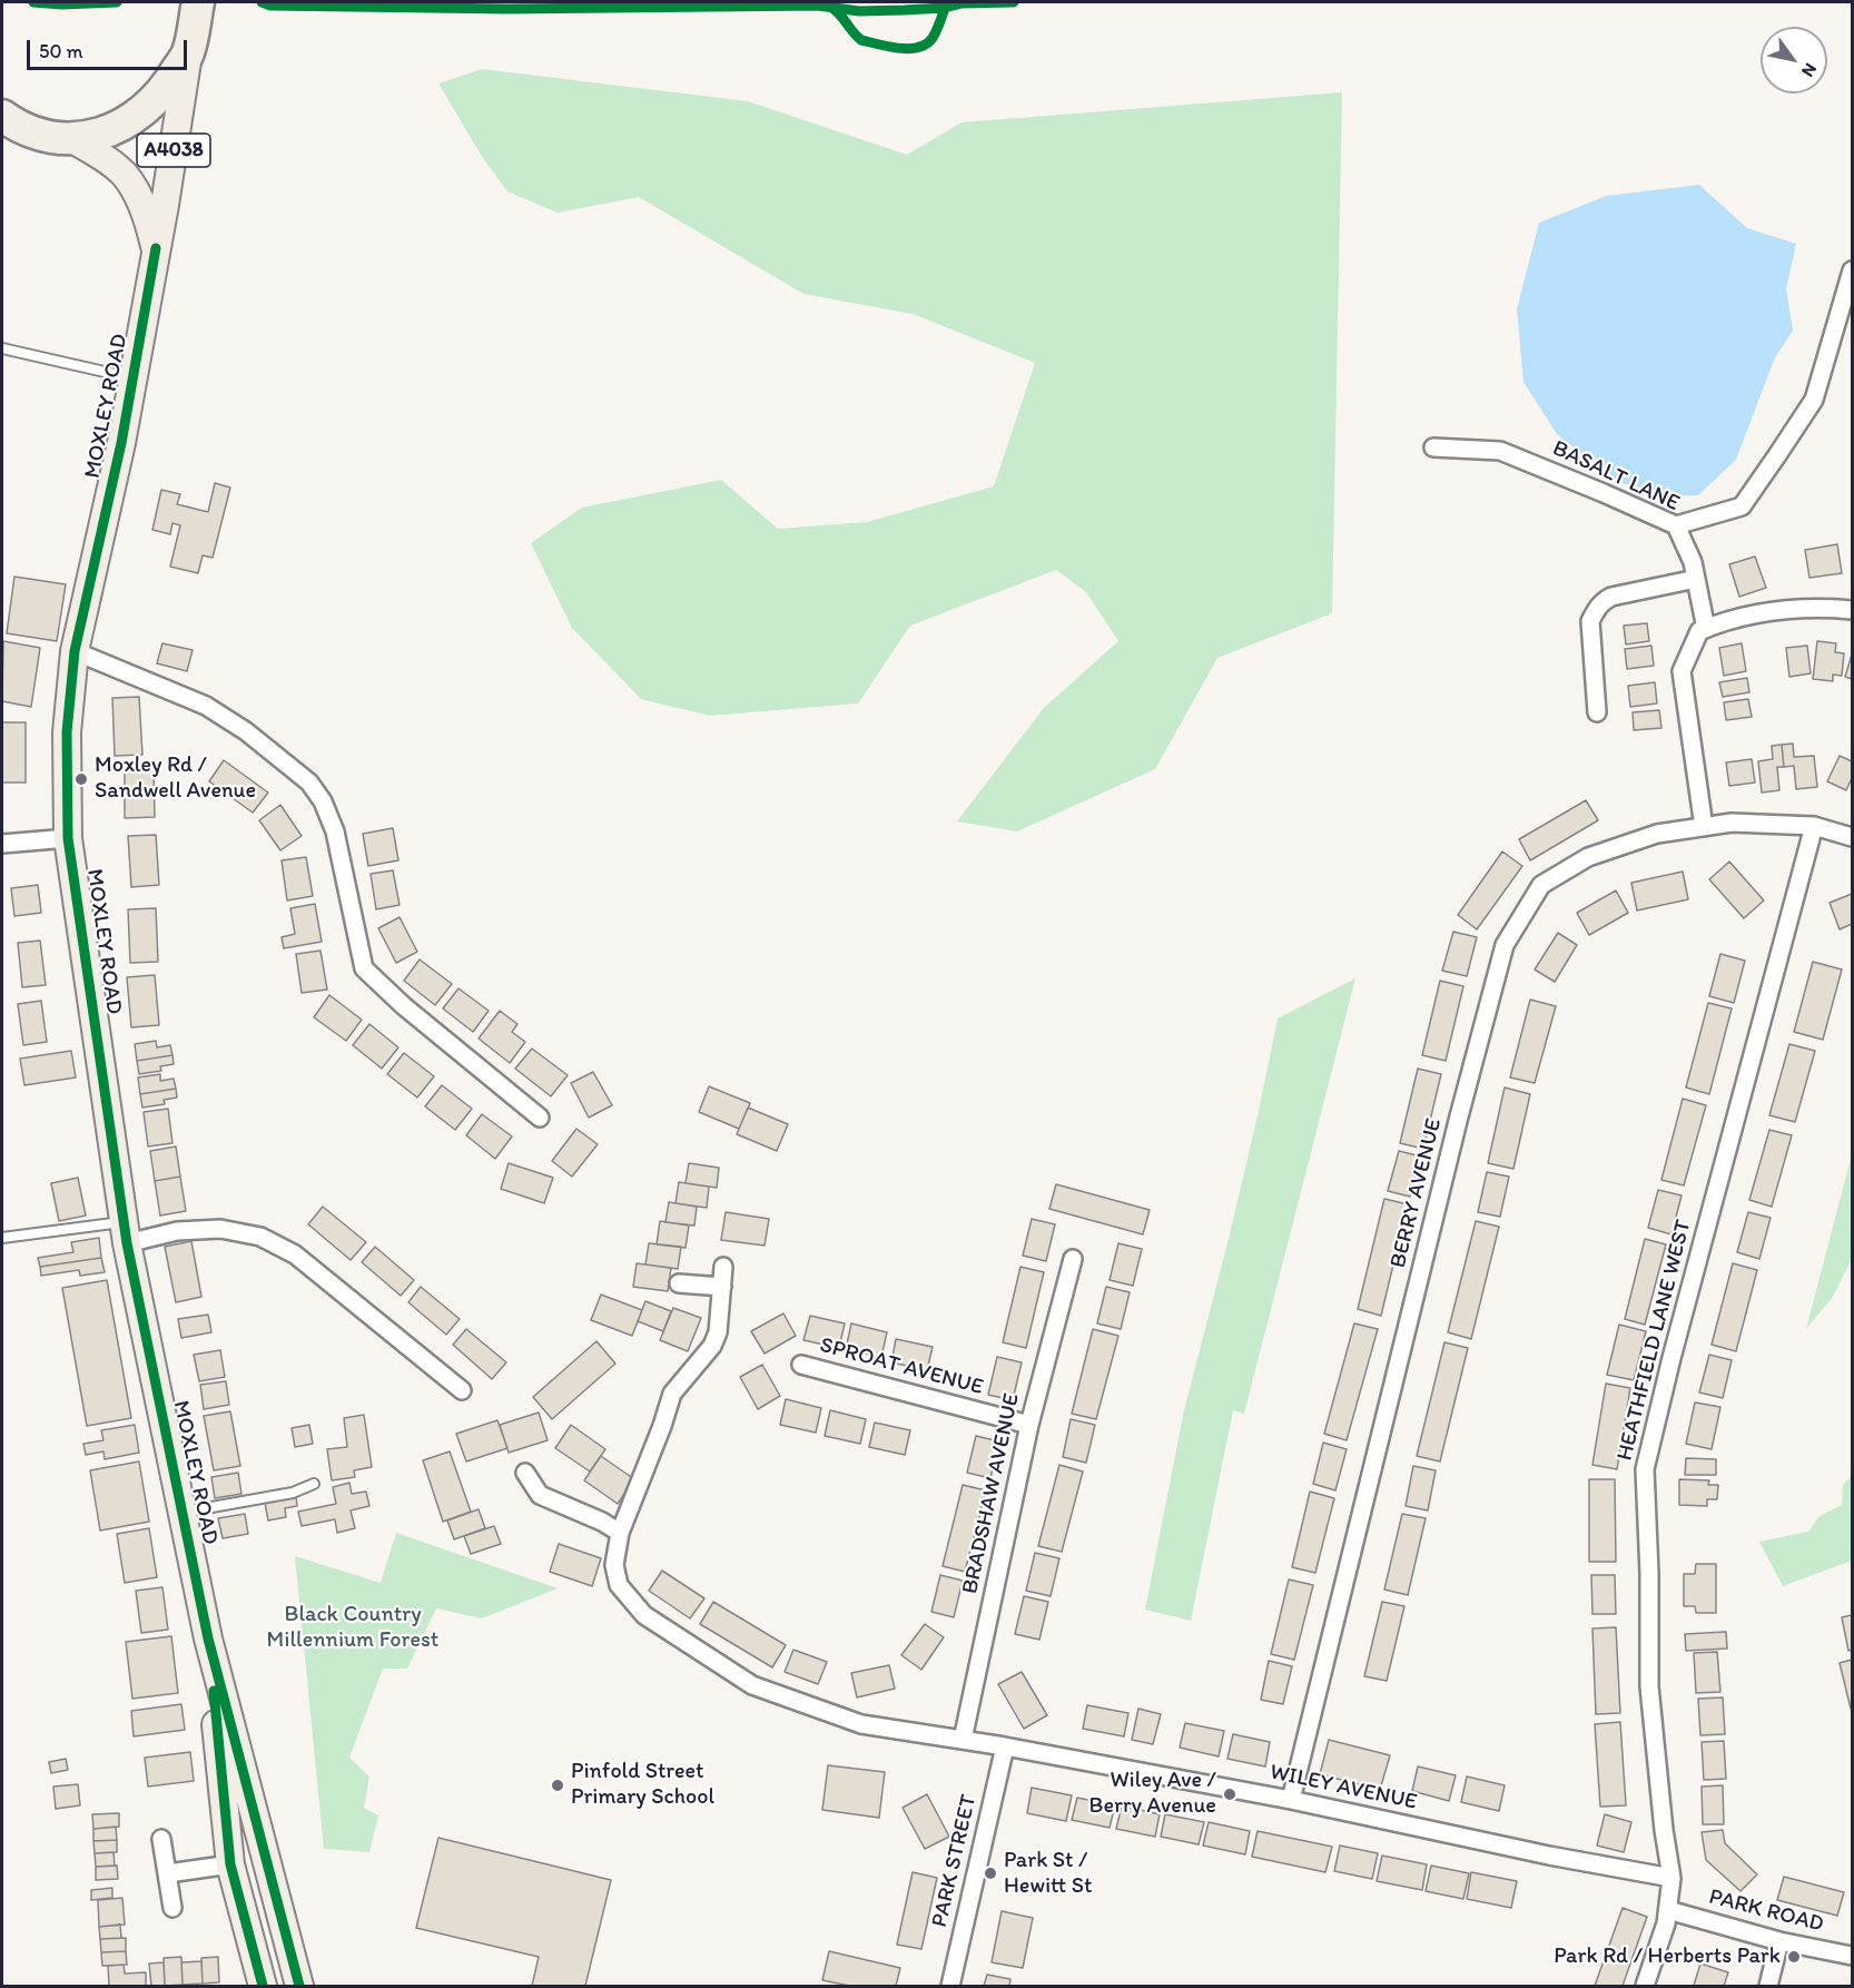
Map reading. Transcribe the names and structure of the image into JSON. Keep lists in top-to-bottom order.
{
  "streets": {
    "main road": ["A4038", "MOXLEY ROAD"],
    "street": [
      "BASALT LANE",
      "BERRY AVENUE",
      "HEATHFIELD LANE WEST",
      "SPROAT AVENUE",
      "BRADSHAW AVENUE",
      "WILEY AVENUE",
      "PARK STREET",
      "PARK ROAD"
    ]
  },
  "crossings": [
    ["BERRY AVENUE", "HEATHFIELD LANE WEST"],
    ["BERRY AVENUE", "WILEY AVENUE"],
    ["HEATHFIELD LANE WEST", "WILEY AVENUE"],
    ["HEATHFIELD LANE WEST", "PARK ROAD"],
    ["SPROAT AVENUE", "BRADSHAW AVENUE"],
    ["BRADSHAW AVENUE", "WILEY AVENUE"],
    ["WILEY AVENUE", "PARK STREET"]
  ],
  "parks": ["Black Country Millennium Forest"],
  "places": [
    "Moxley Rd / Sandwell Avenue",
    "Pinfold Street Primary School",
    "Wiley Ave / Berry Avenue",
    "Park St / Hewitt St",
    "Park Rd / Herberts Park"
  ],
  "scale_bar": "50 m",
  "north": "bottom right"
}
